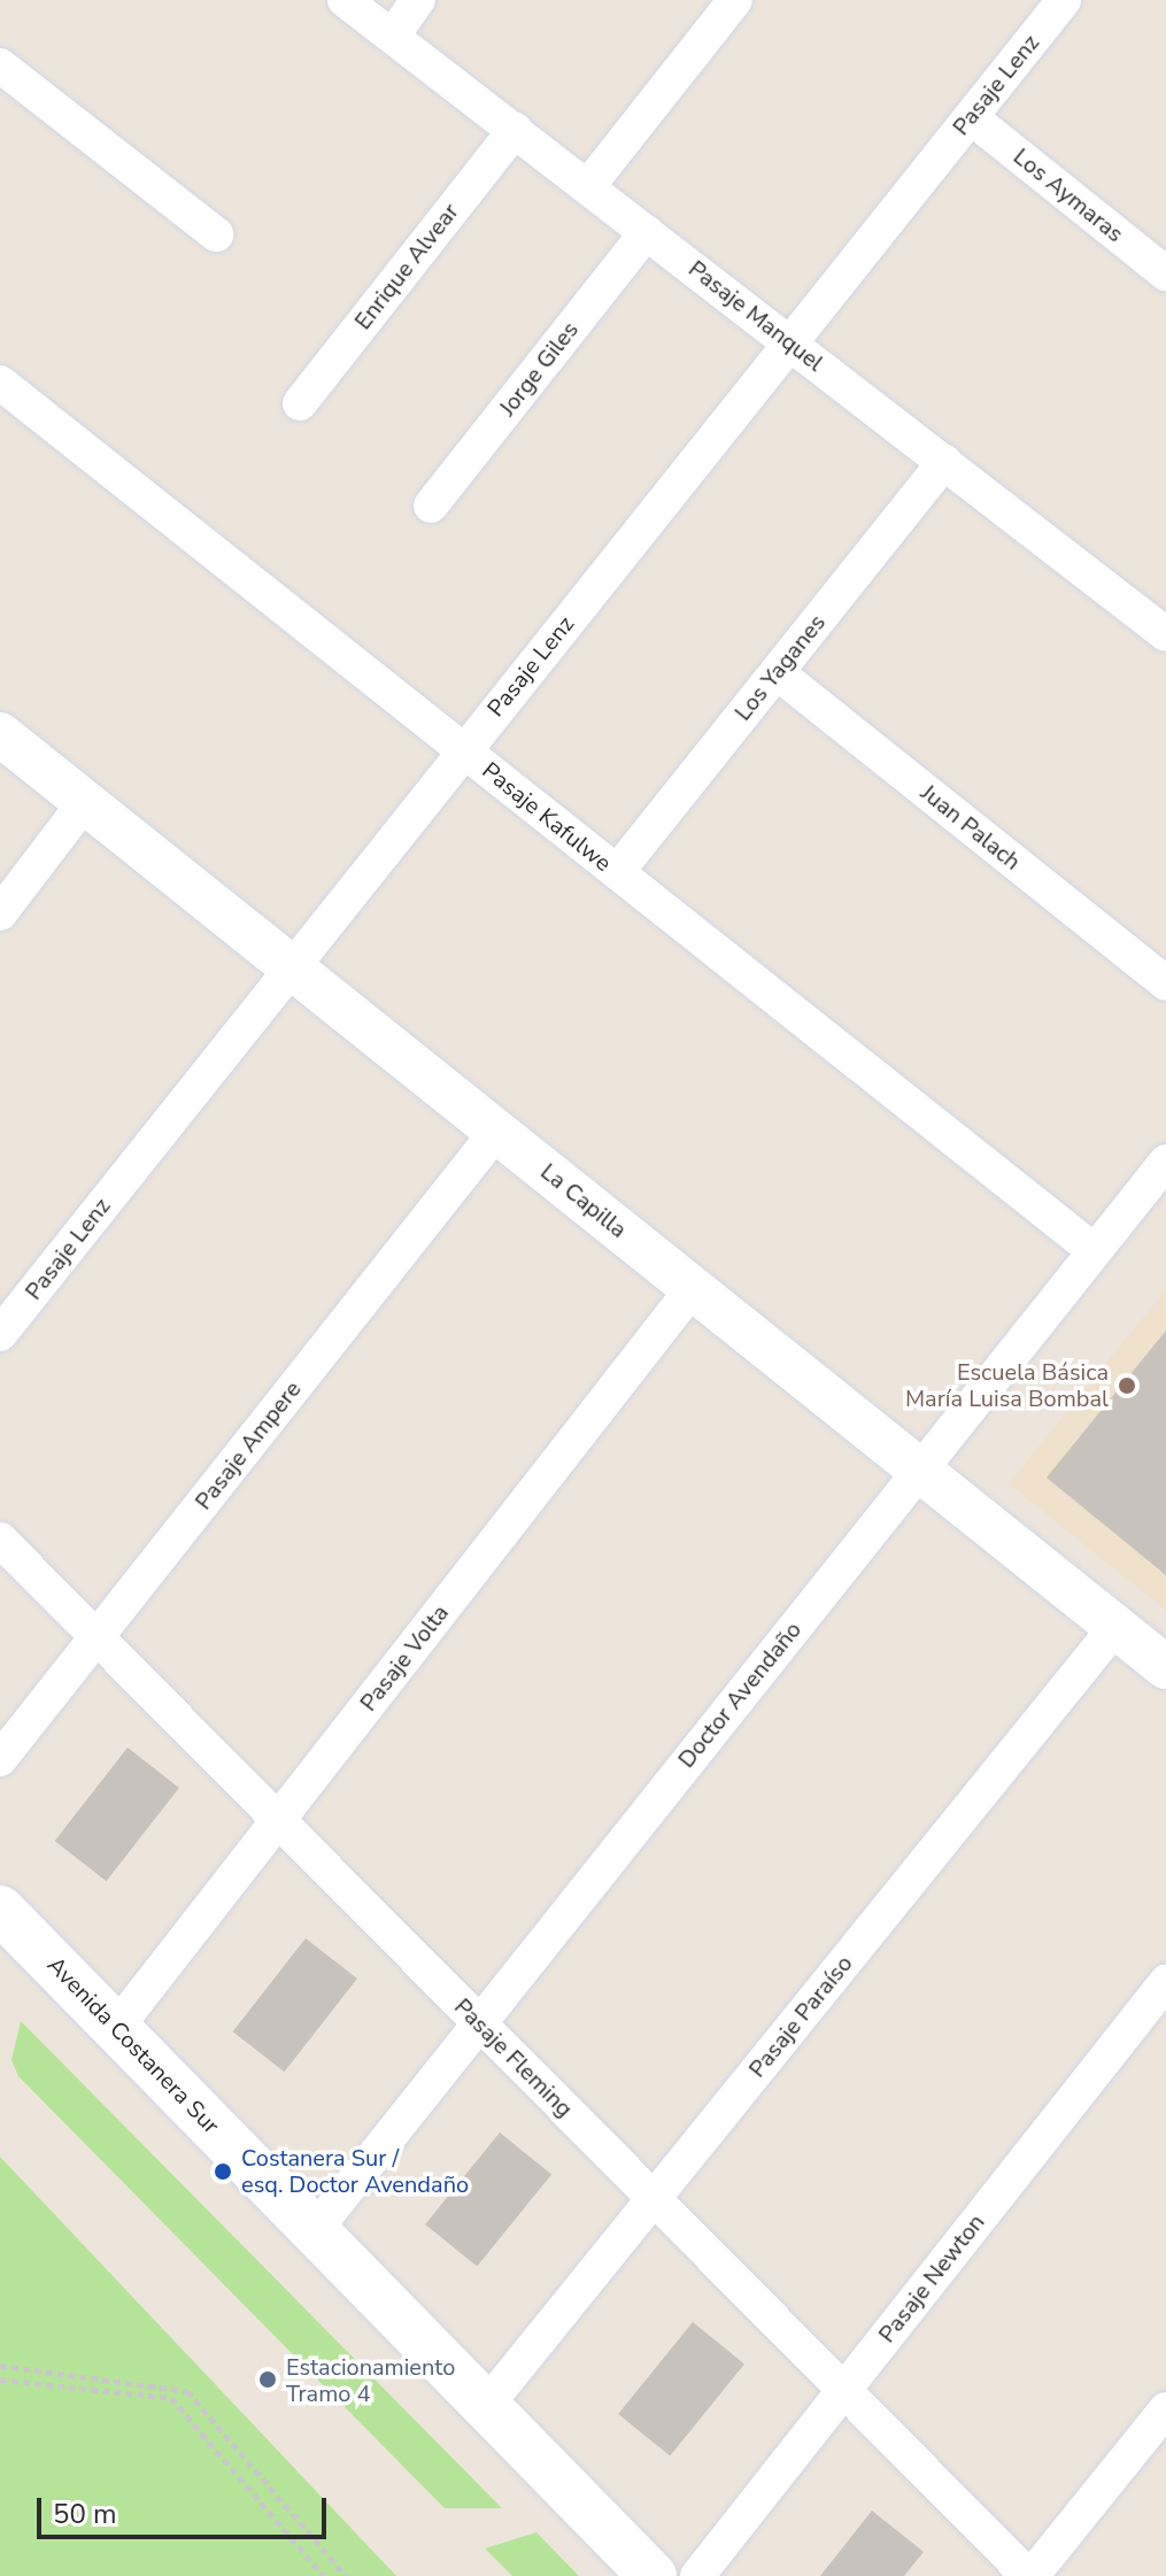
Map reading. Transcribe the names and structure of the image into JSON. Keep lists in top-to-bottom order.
{
  "streets": {
    "main road": ["Avenida Costanera Sur"],
    "street": [
      "Pasaje Lenz",
      "Los Aymaras",
      "Enrique Alvear",
      "Pasaje Manquel",
      "Jorge Giles",
      "Los Yaganes",
      "Pasaje Kafulwe",
      "Juan Palach",
      "La Capilla",
      "Pasaje Ampere",
      "Pasaje Volta",
      "Doctor Avendaño",
      "Pasaje Paraíso",
      "Pasaje Fleming",
      "Pasaje Newton"
    ]
  },
  "crossings": [
    ["Pasaje Lenz", "Los Aymaras"],
    ["Pasaje Lenz", "Pasaje Manquel"],
    ["Pasaje Lenz", "Pasaje Kafulwe"],
    ["Pasaje Lenz", "La Capilla"],
    ["Enrique Alvear", "Pasaje Manquel"],
    ["Pasaje Manquel", "Jorge Giles"],
    ["Pasaje Manquel", "Los Yaganes"],
    ["Los Yaganes", "Pasaje Kafulwe"],
    ["Los Yaganes", "Juan Palach"],
    ["Pasaje Kafulwe", "Doctor Avendaño"],
    ["La Capilla", "Pasaje Ampere"],
    ["La Capilla", "Pasaje Volta"],
    ["La Capilla", "Doctor Avendaño"],
    ["La Capilla", "Pasaje Paraíso"],
    ["Pasaje Ampere", "Pasaje Fleming"],
    ["Pasaje Volta", "Avenida Costanera Sur"],
    ["Pasaje Volta", "Pasaje Fleming"],
    ["Doctor Avendaño", "Avenida Costanera Sur"],
    ["Doctor Avendaño", "Pasaje Fleming"],
    ["Pasaje Paraíso", "Avenida Costanera Sur"],
    ["Pasaje Paraíso", "Pasaje Fleming"],
    ["Pasaje Fleming", "Pasaje Newton"]
  ],
  "places": ["Escuela Básica María Luisa Bombal", "Costanera Sur / esq. Doctor Avendaño", "Estacionamiento Tramo 4"],
  "scale_bar": "50 m"
}
